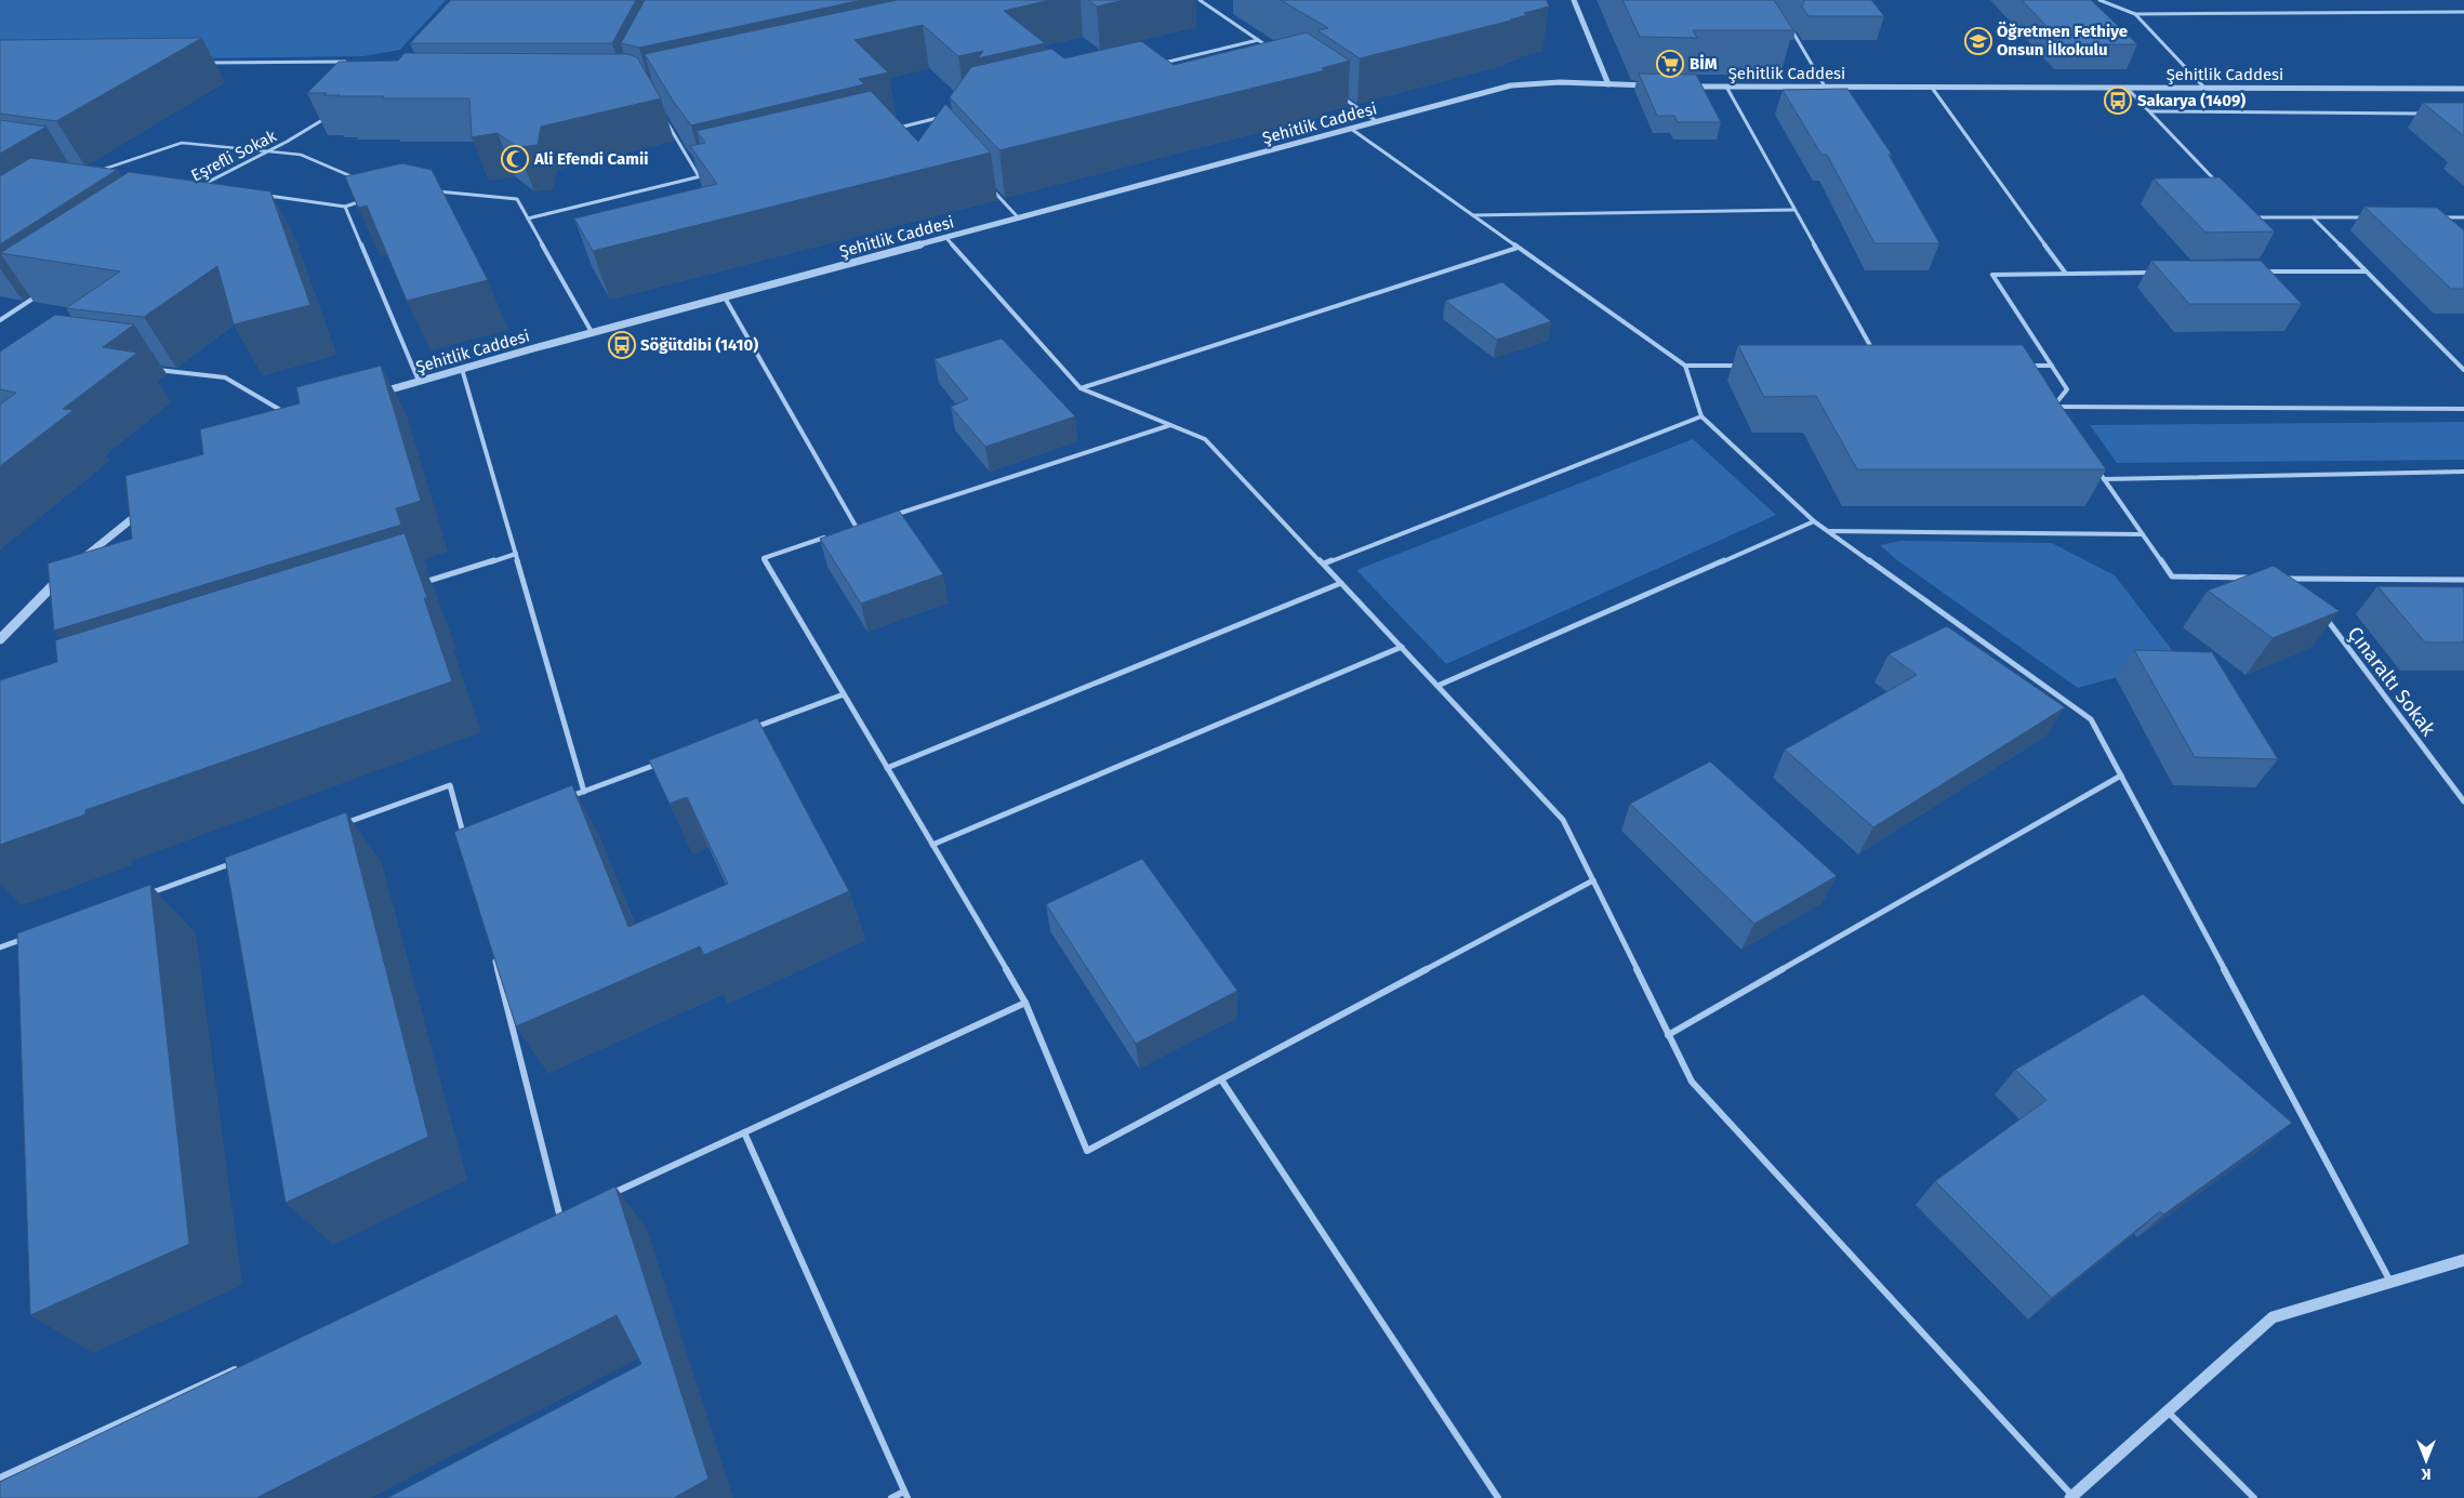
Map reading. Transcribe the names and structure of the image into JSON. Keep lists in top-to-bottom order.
{
  "streets": {
    "street": ["Şehitlik Caddesi", "Eşrefli Sokak", "Çınaraltı Sokak"]
  },
  "places": {
    "school or university": ["Öğretmen Fethiye Onsun İlkokulu"],
    "supermarket": ["BİM"],
    "bus stop": ["Sakarya (1409)", "Söğütdibi (1410)"],
    "mosque": ["Ali Efendi Camii"]
  },
  "north": "bottom"
}
